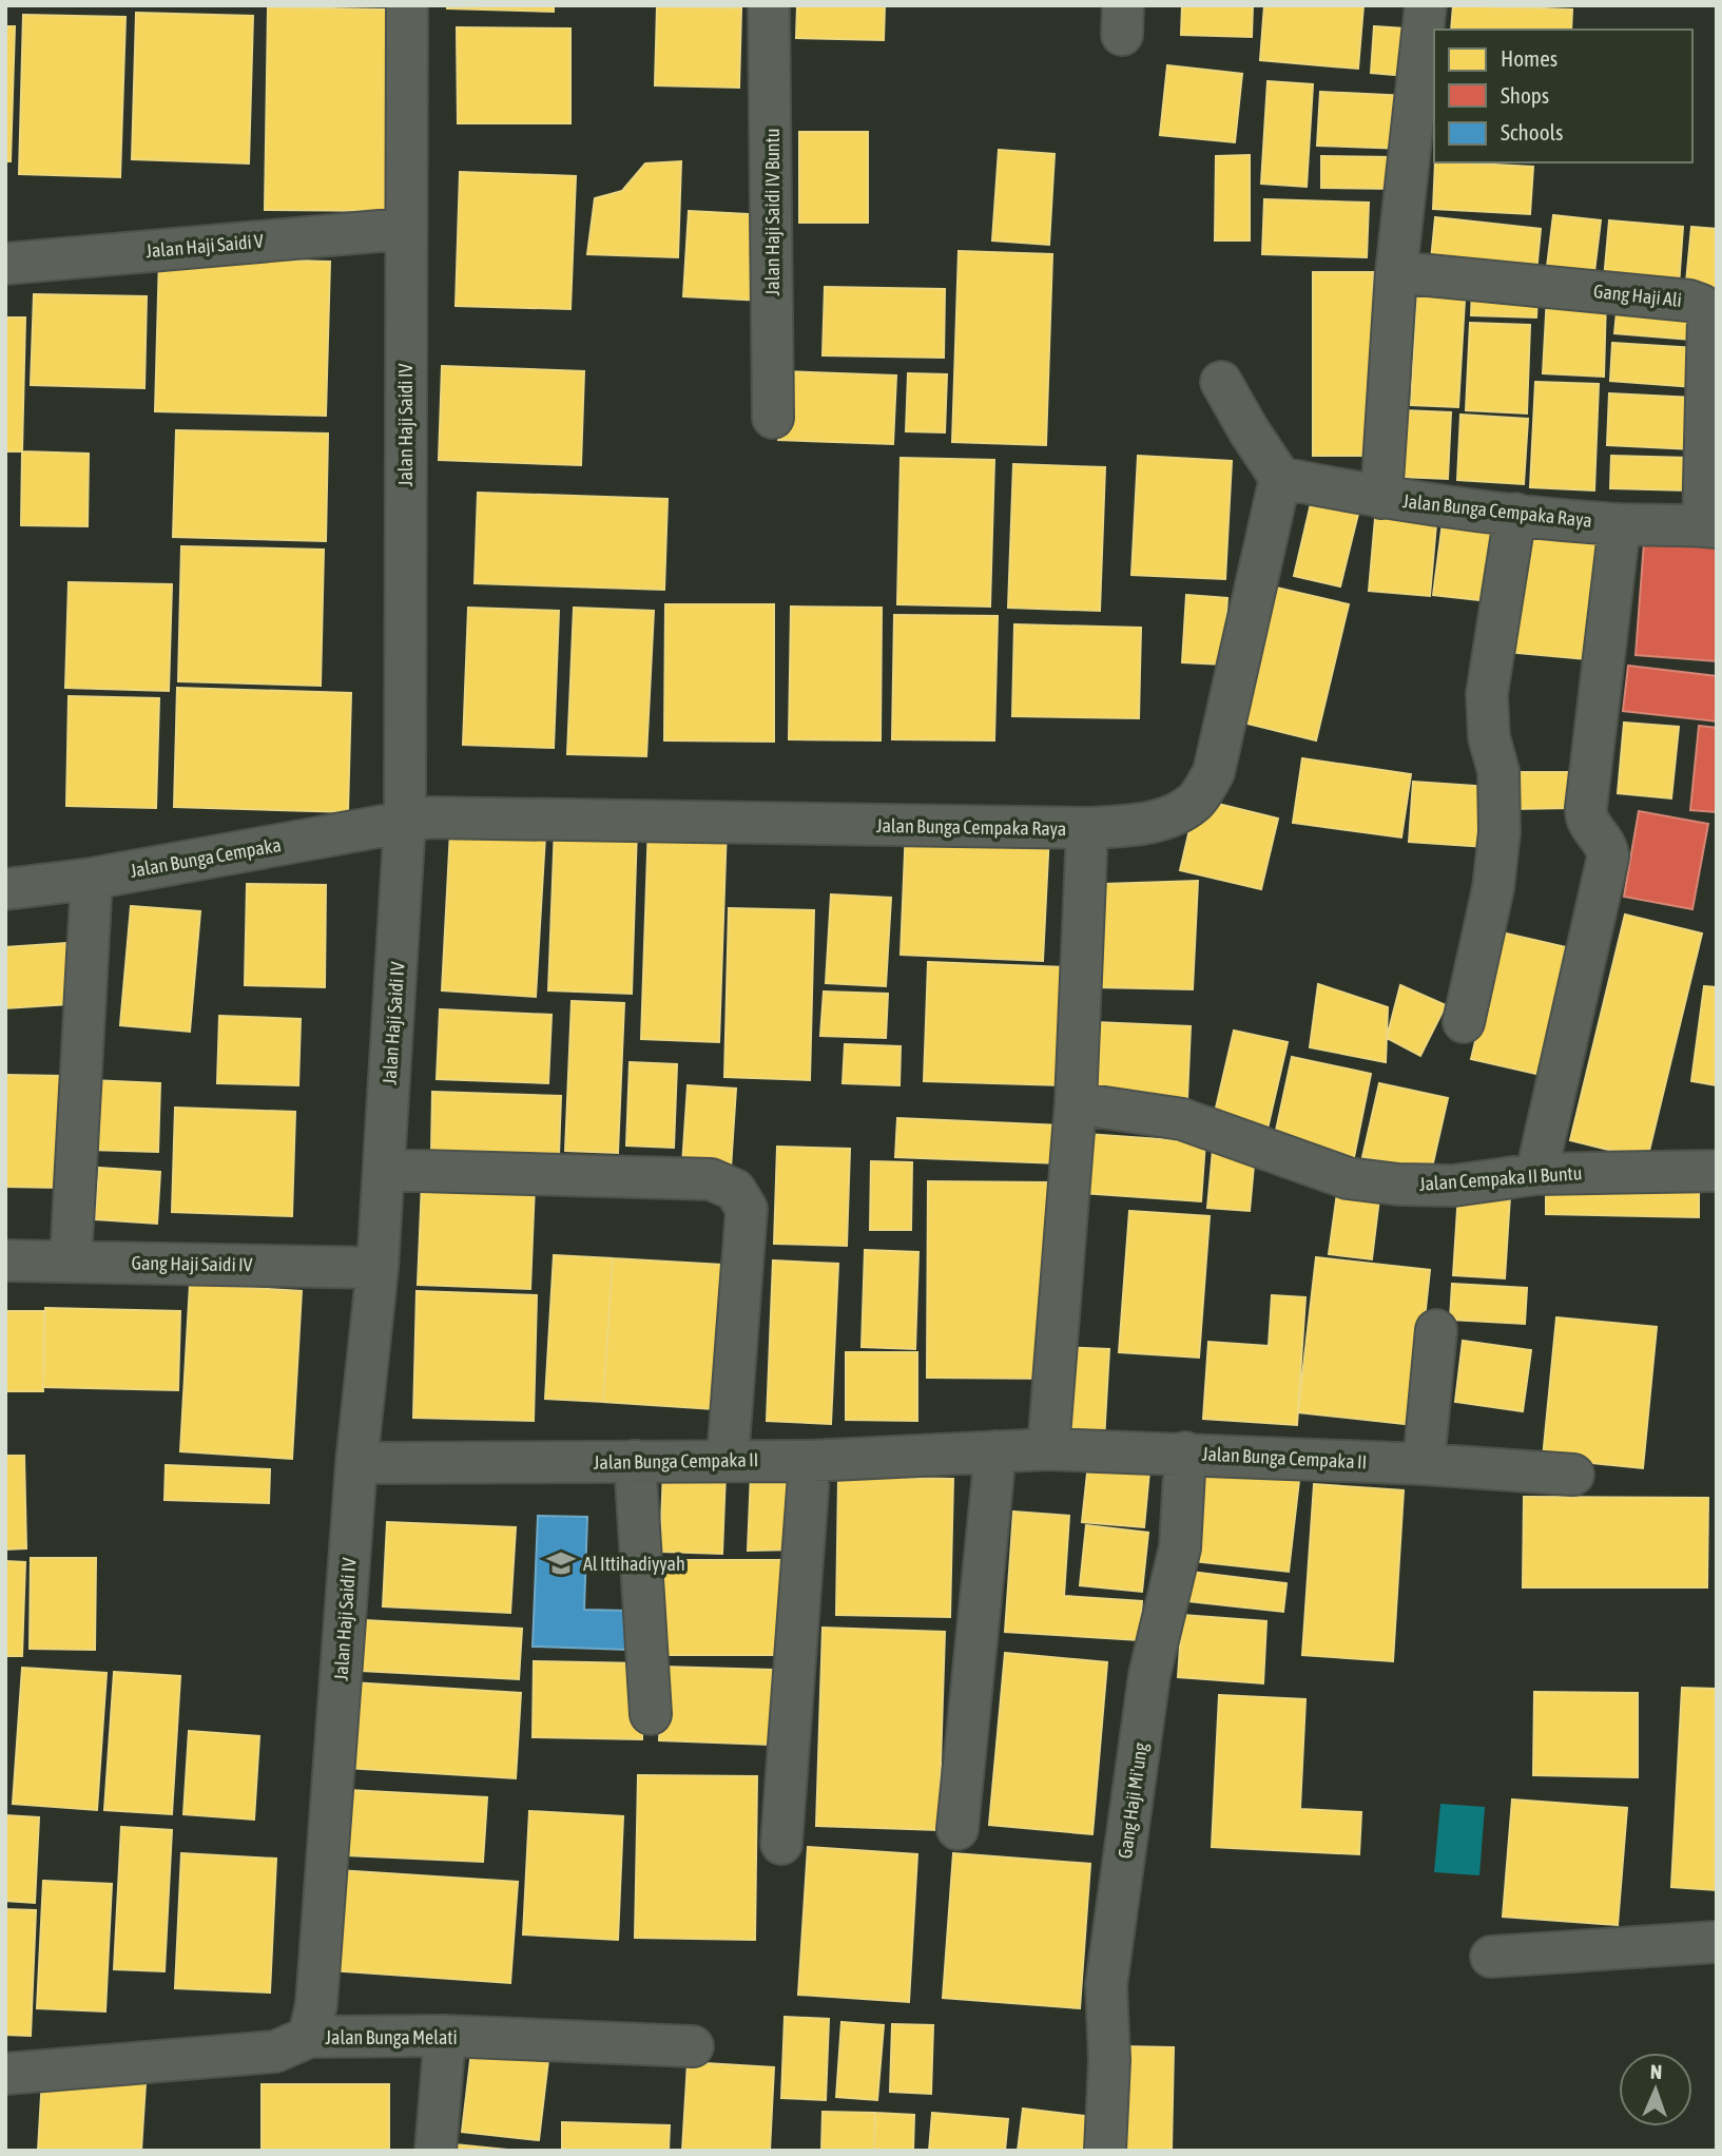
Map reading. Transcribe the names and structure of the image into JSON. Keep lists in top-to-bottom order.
{
  "streets": {
    "street": [
      "Jalan Haji Saidi IV Buntu",
      "Jalan Haji Saidi V",
      "Gang Haji Ali",
      "Jalan Haji Saidi IV",
      "Jalan Bunga Cempaka Raya",
      "Jalan Bunga Cempaka",
      "Jalan Cempaka II Buntu",
      "Gang Haji Saidi IV",
      "Jalan Bunga Cempaka II",
      "Gang Haji Mi'ung",
      "Jalan Bunga Melati"
    ]
  },
  "crossings": [
    ["Jalan Haji Saidi V", "Jalan Haji Saidi IV"],
    ["Gang Haji Ali", "Jalan Bunga Cempaka Raya"],
    ["Jalan Haji Saidi IV", "Jalan Bunga Cempaka Raya"],
    ["Jalan Haji Saidi IV", "Jalan Bunga Cempaka"],
    ["Jalan Haji Saidi IV", "Gang Haji Saidi IV"],
    ["Jalan Haji Saidi IV", "Jalan Bunga Cempaka II"],
    ["Jalan Haji Saidi IV", "Jalan Bunga Melati"],
    ["Jalan Bunga Cempaka Raya", "Jalan Bunga Cempaka"],
    ["Jalan Bunga Cempaka II", "Gang Haji Mi'ung"]
  ],
  "places": {
    "school or university": ["Al Ittihadiyyah"]
  },
  "legend": ["Homes", "Shops", "Schools"],
  "north": "top"
}
